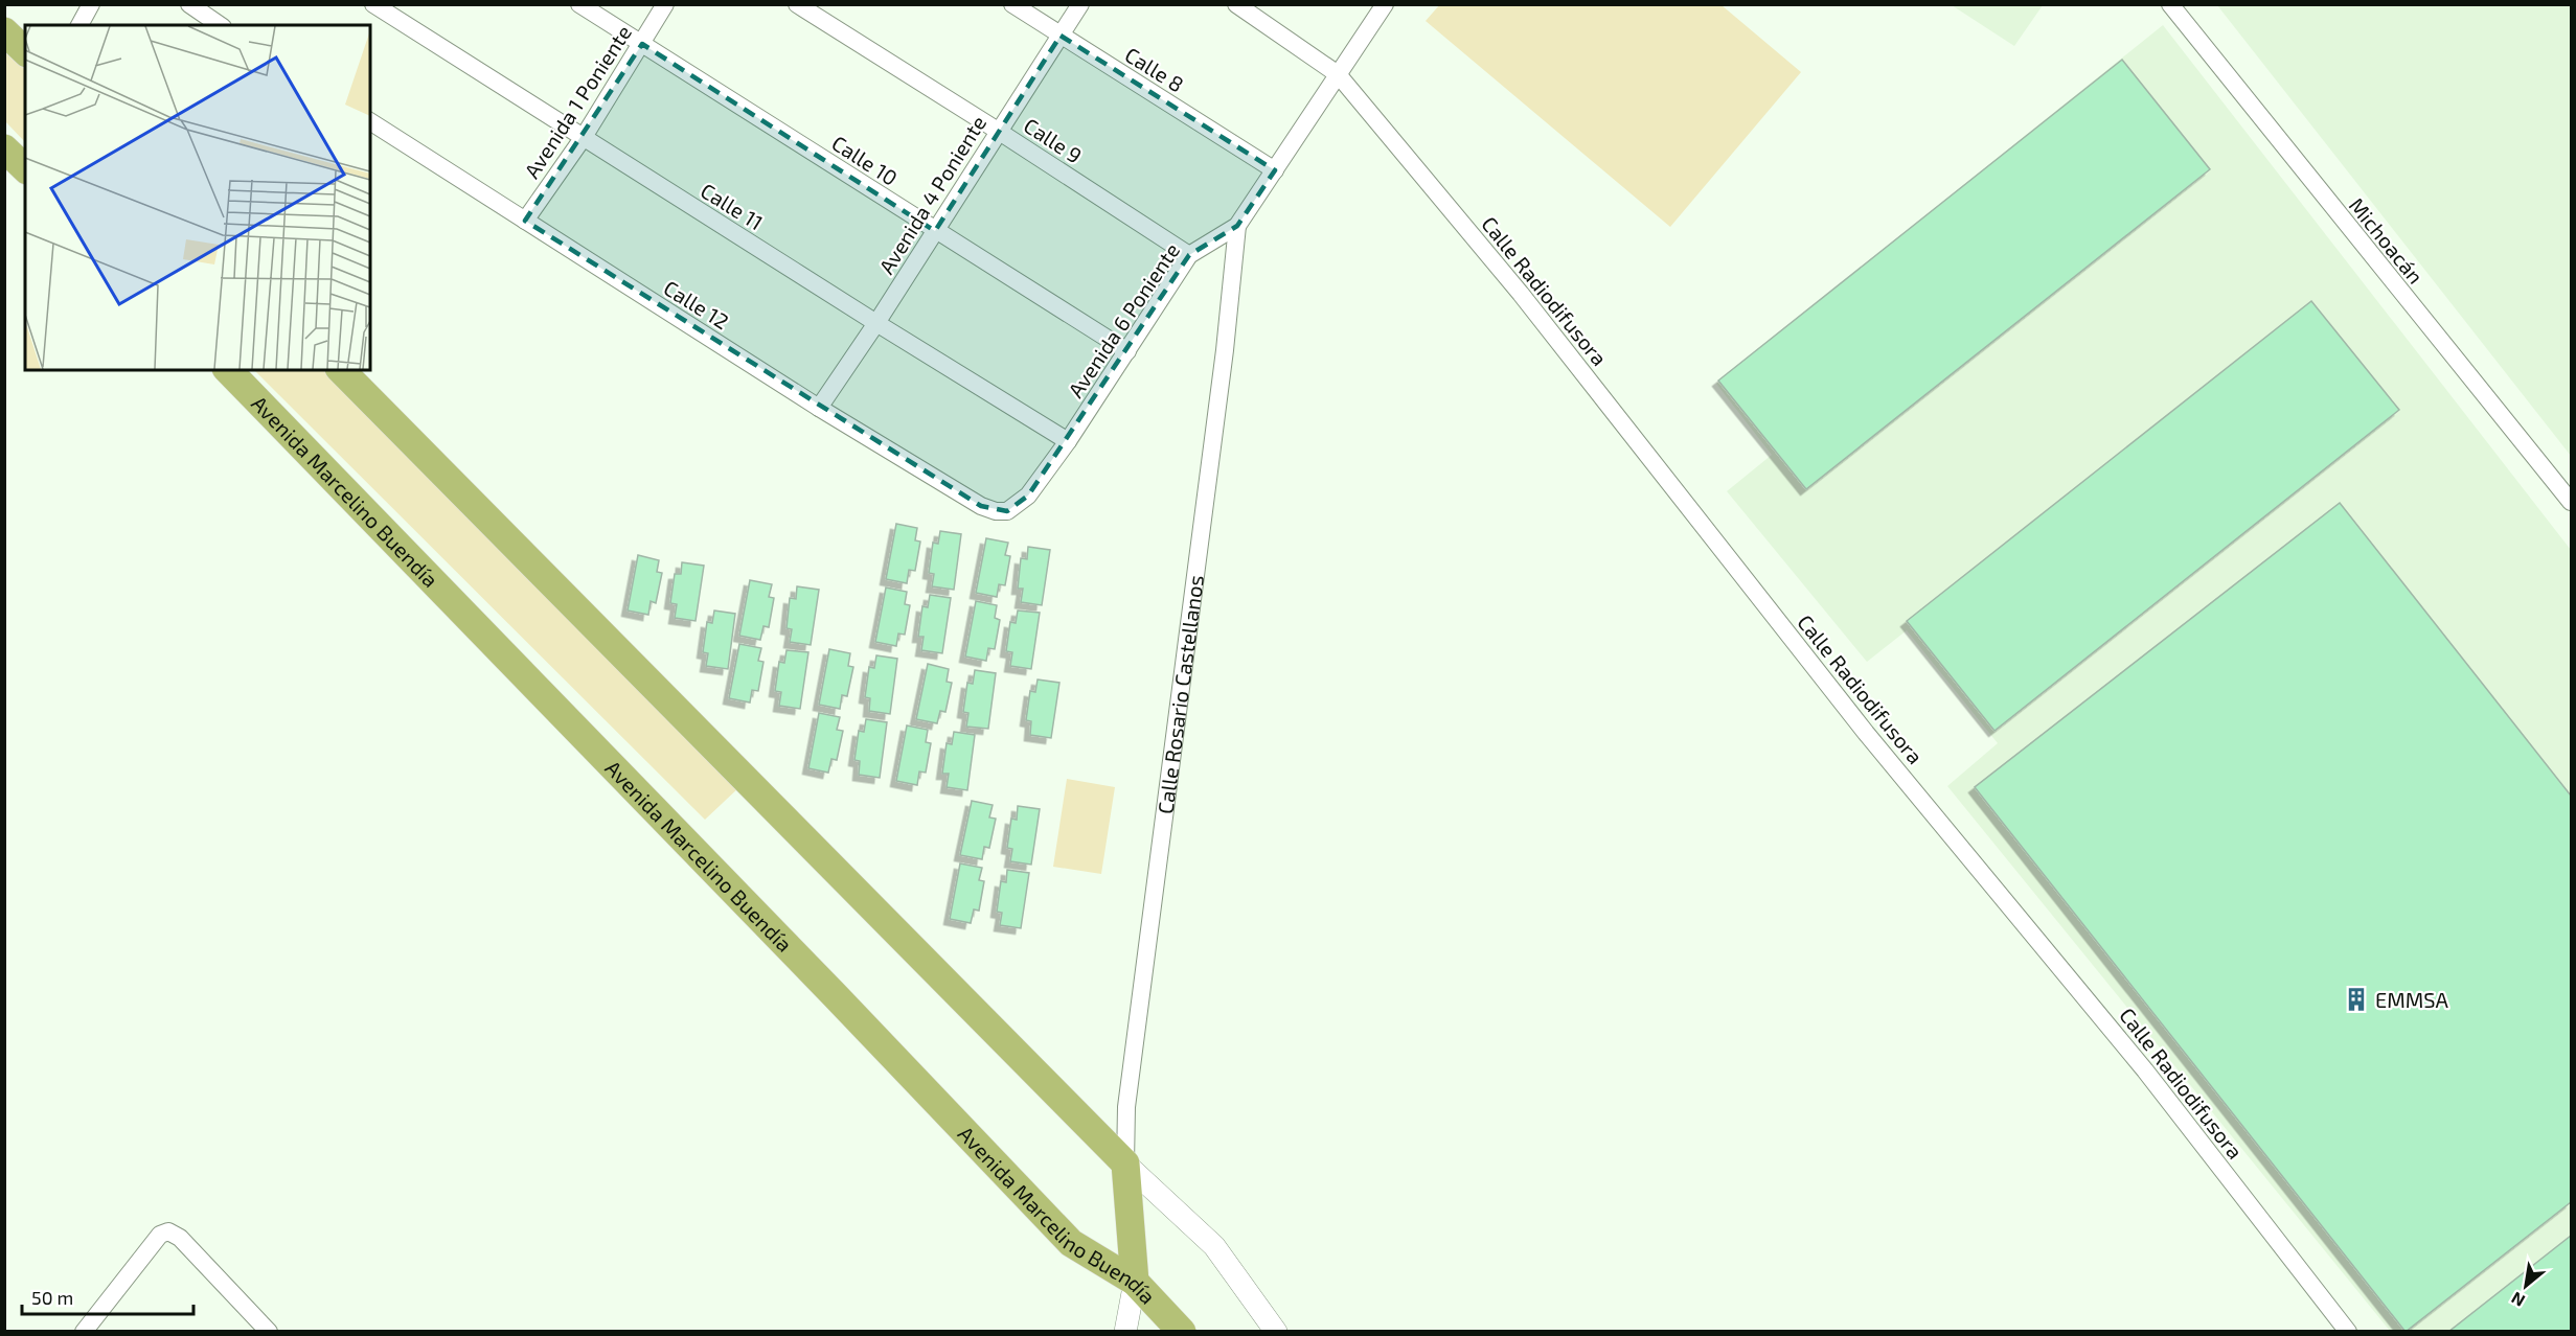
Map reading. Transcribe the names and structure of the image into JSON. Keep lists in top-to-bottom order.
{
  "streets": {
    "main road": ["Avenida Marcelino Buendía"],
    "street": [
      "Calle 8",
      "Avenida 1 Poniente",
      "Calle 9",
      "Calle 10",
      "Avenida 4 Poniente",
      "Calle 11",
      "Michoacán",
      "Calle Radiodifusora",
      "Calle 12",
      "Avenida 6 Poniente",
      "Calle Rosario Castellanos"
    ]
  },
  "crossings": [
    ["Calle 8", "Avenida 4 Poniente"],
    ["Calle 8", "Avenida 6 Poniente"],
    ["Avenida 1 Poniente", "Calle 10"],
    ["Avenida 1 Poniente", "Calle 11"],
    ["Avenida 1 Poniente", "Calle 12"],
    ["Calle 9", "Avenida 4 Poniente"],
    ["Calle 9", "Avenida 6 Poniente"],
    ["Calle 10", "Avenida 4 Poniente"],
    ["Calle 10", "Avenida 6 Poniente"],
    ["Avenida 4 Poniente", "Calle 11"],
    ["Avenida 4 Poniente", "Calle 12"],
    ["Calle 11", "Avenida 6 Poniente"],
    ["Calle Radiodifusora", "Avenida 6 Poniente"],
    ["Calle 12", "Avenida 6 Poniente"],
    ["Avenida 6 Poniente", "Calle Rosario Castellanos"]
  ],
  "places": {
    "building": ["EMMSA"]
  },
  "scale_bar": "50 m",
  "north": "bottom left"
}
